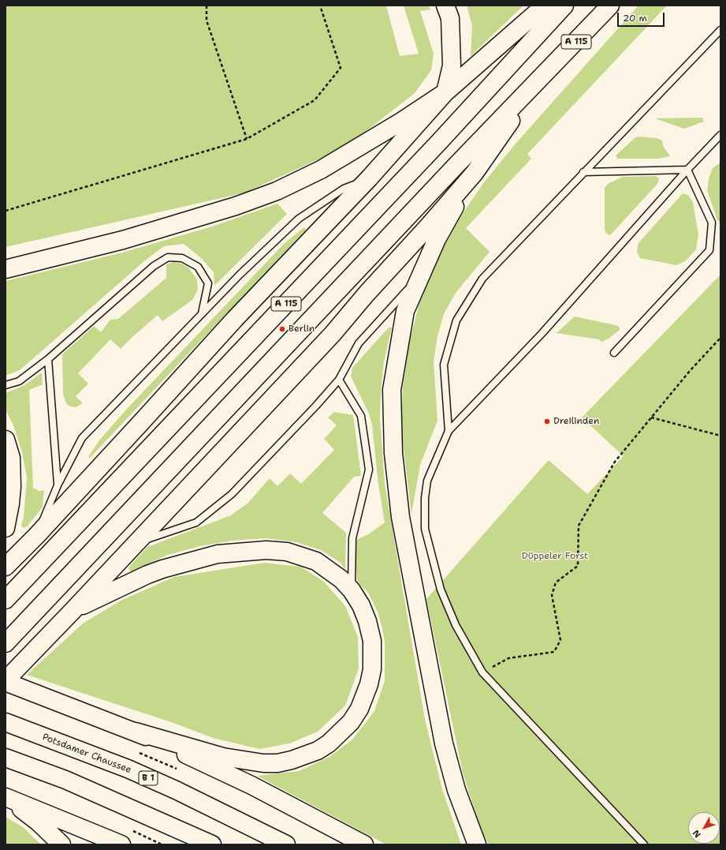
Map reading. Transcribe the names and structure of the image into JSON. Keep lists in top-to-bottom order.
{
  "streets": {
    "main road": ["A 115", "Potsdamer Chaussee", "B 1"]
  },
  "parks": ["Düppeler Forst"],
  "places": ["Berlin", "Dreilinden"],
  "scale_bar": "20 m",
  "north": "bottom left"
}
